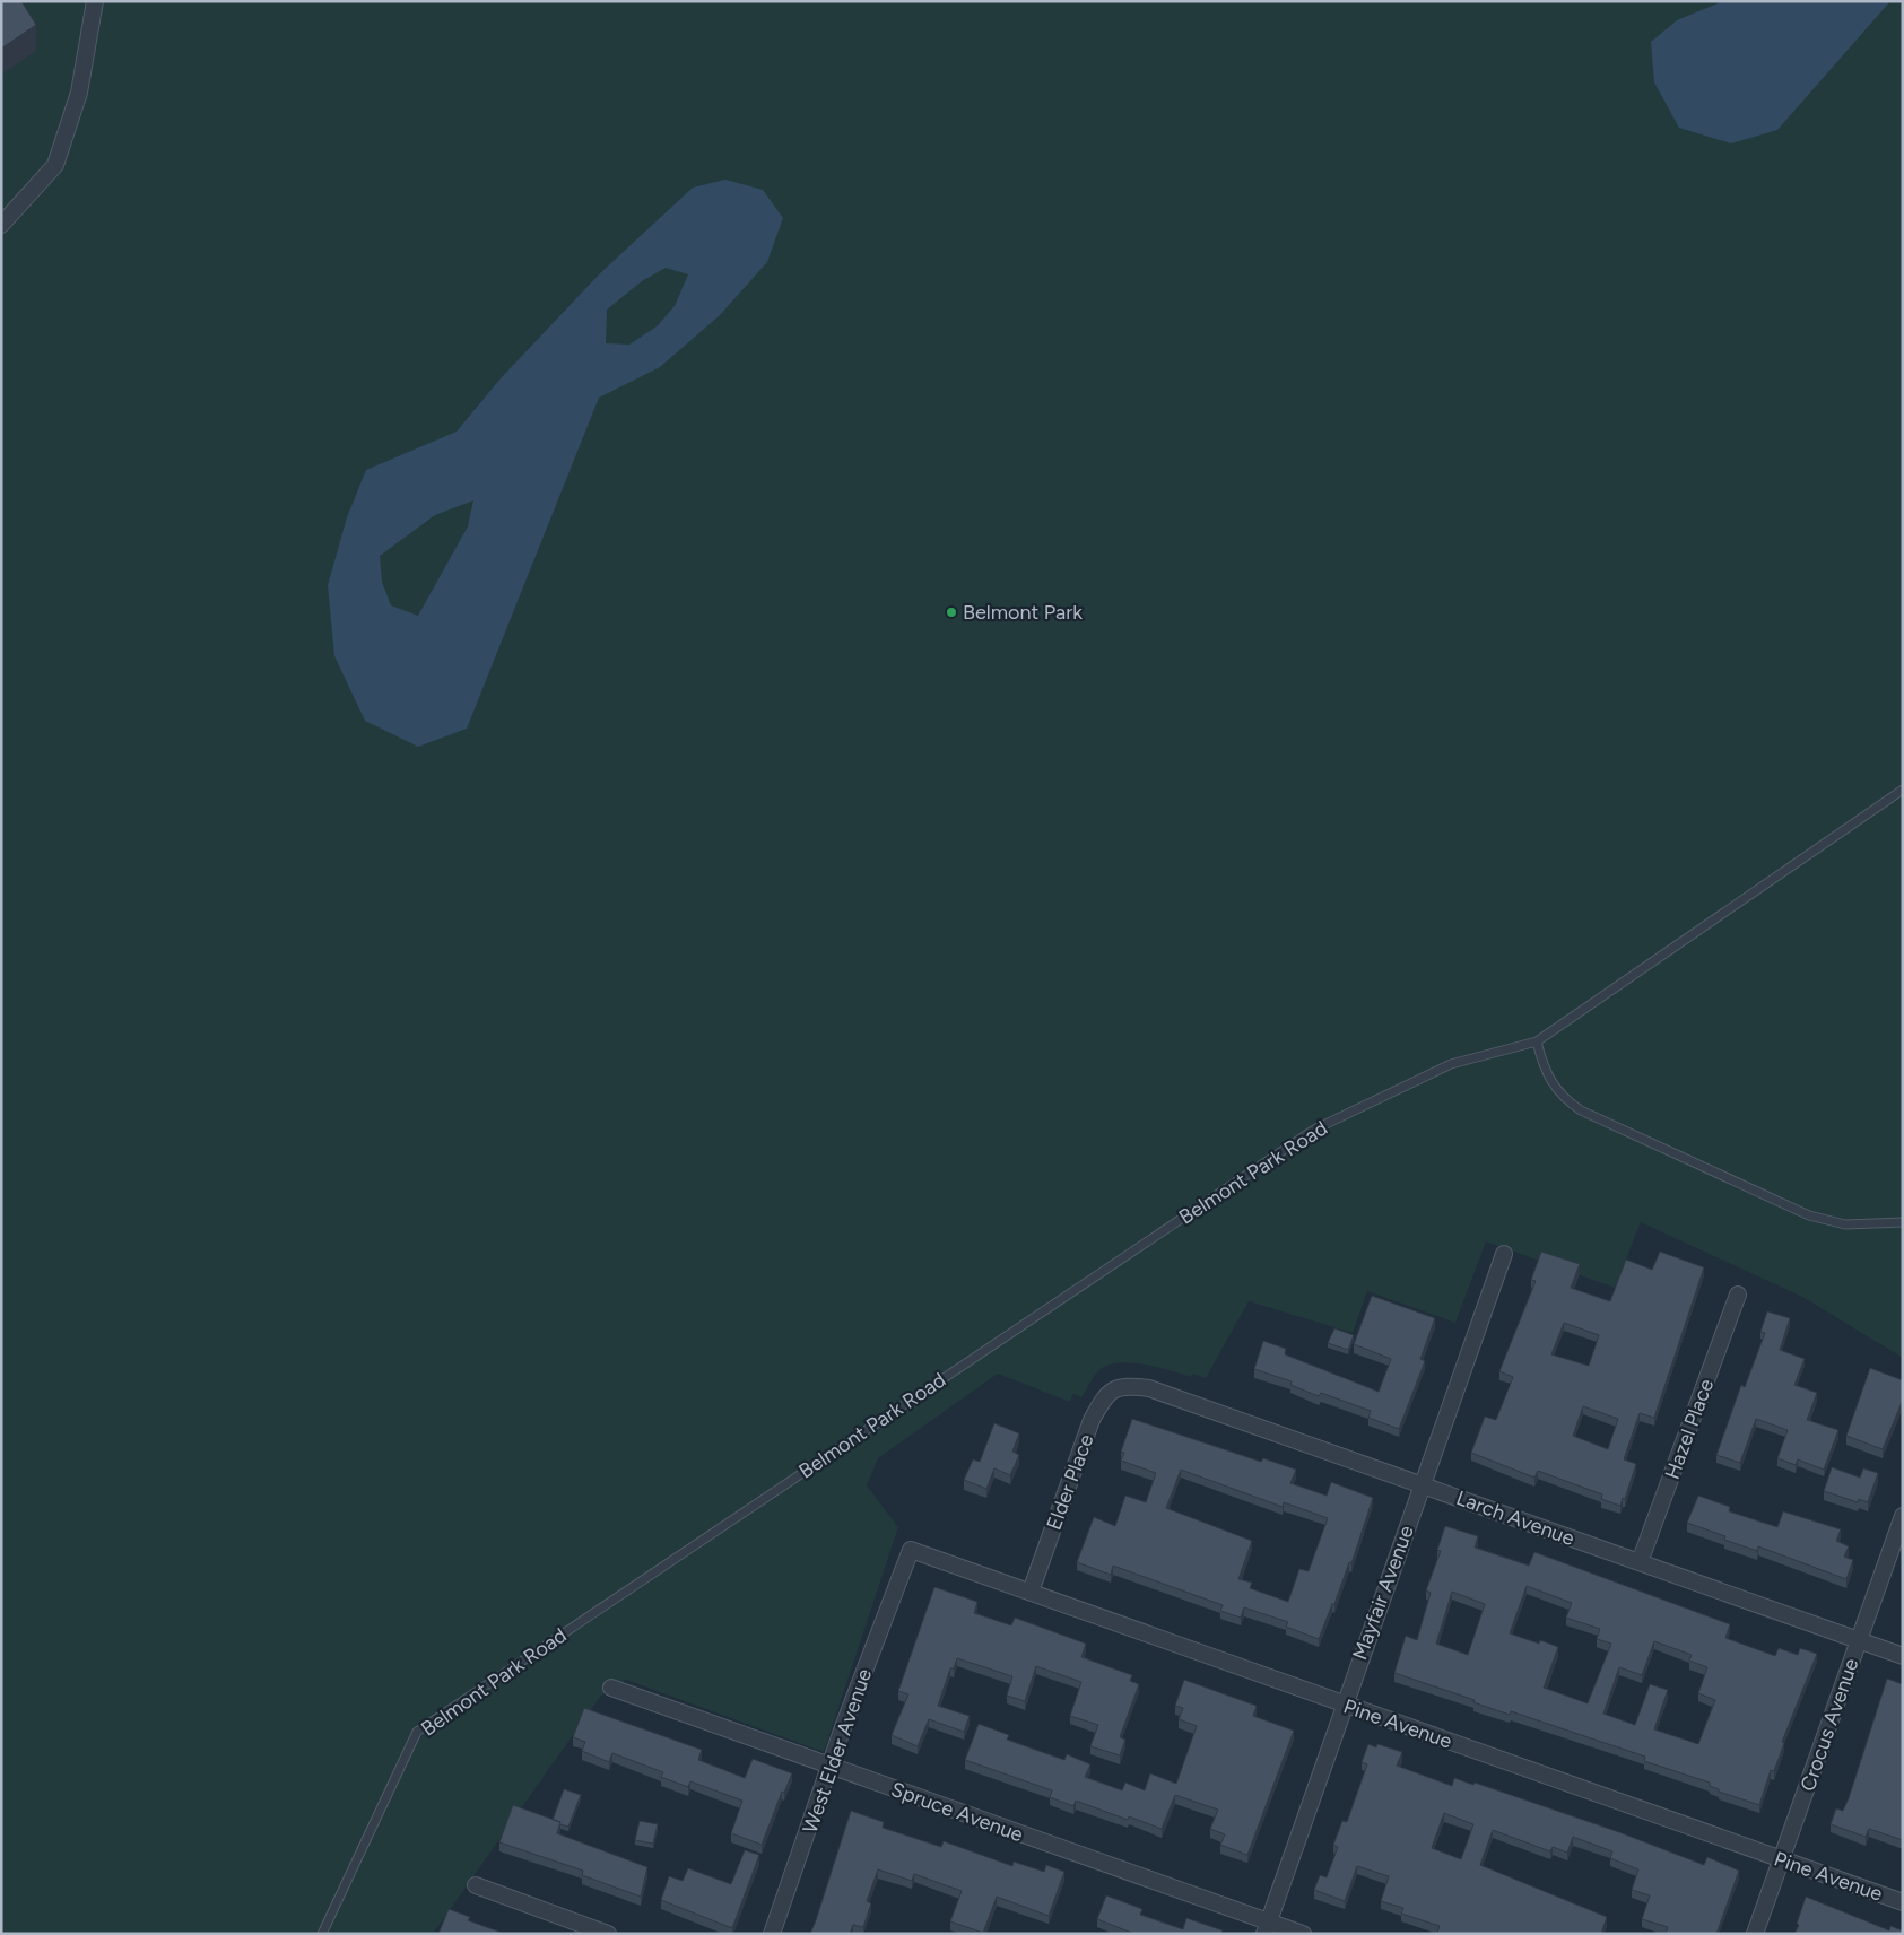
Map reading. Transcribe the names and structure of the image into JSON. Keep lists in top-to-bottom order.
{
  "streets": {
    "street": [
      "Hazel Place",
      "Elder Place",
      "Larch Avenue",
      "Mayfair Avenue",
      "Pine Avenue",
      "Crocus Avenue",
      "West Elder Avenue",
      "Spruce Avenue"
    ],
    "lane": ["Belmont Park Road"]
  },
  "crossings": [
    ["Hazel Place", "Larch Avenue"],
    ["Elder Place", "Larch Avenue"],
    ["Elder Place", "Pine Avenue"],
    ["Larch Avenue", "Mayfair Avenue"],
    ["Larch Avenue", "Crocus Avenue"],
    ["Mayfair Avenue", "Pine Avenue"],
    ["Mayfair Avenue", "Spruce Avenue"],
    ["Pine Avenue", "Crocus Avenue"],
    ["Pine Avenue", "West Elder Avenue"],
    ["West Elder Avenue", "Spruce Avenue"]
  ],
  "places": ["Belmont Park"]
}
